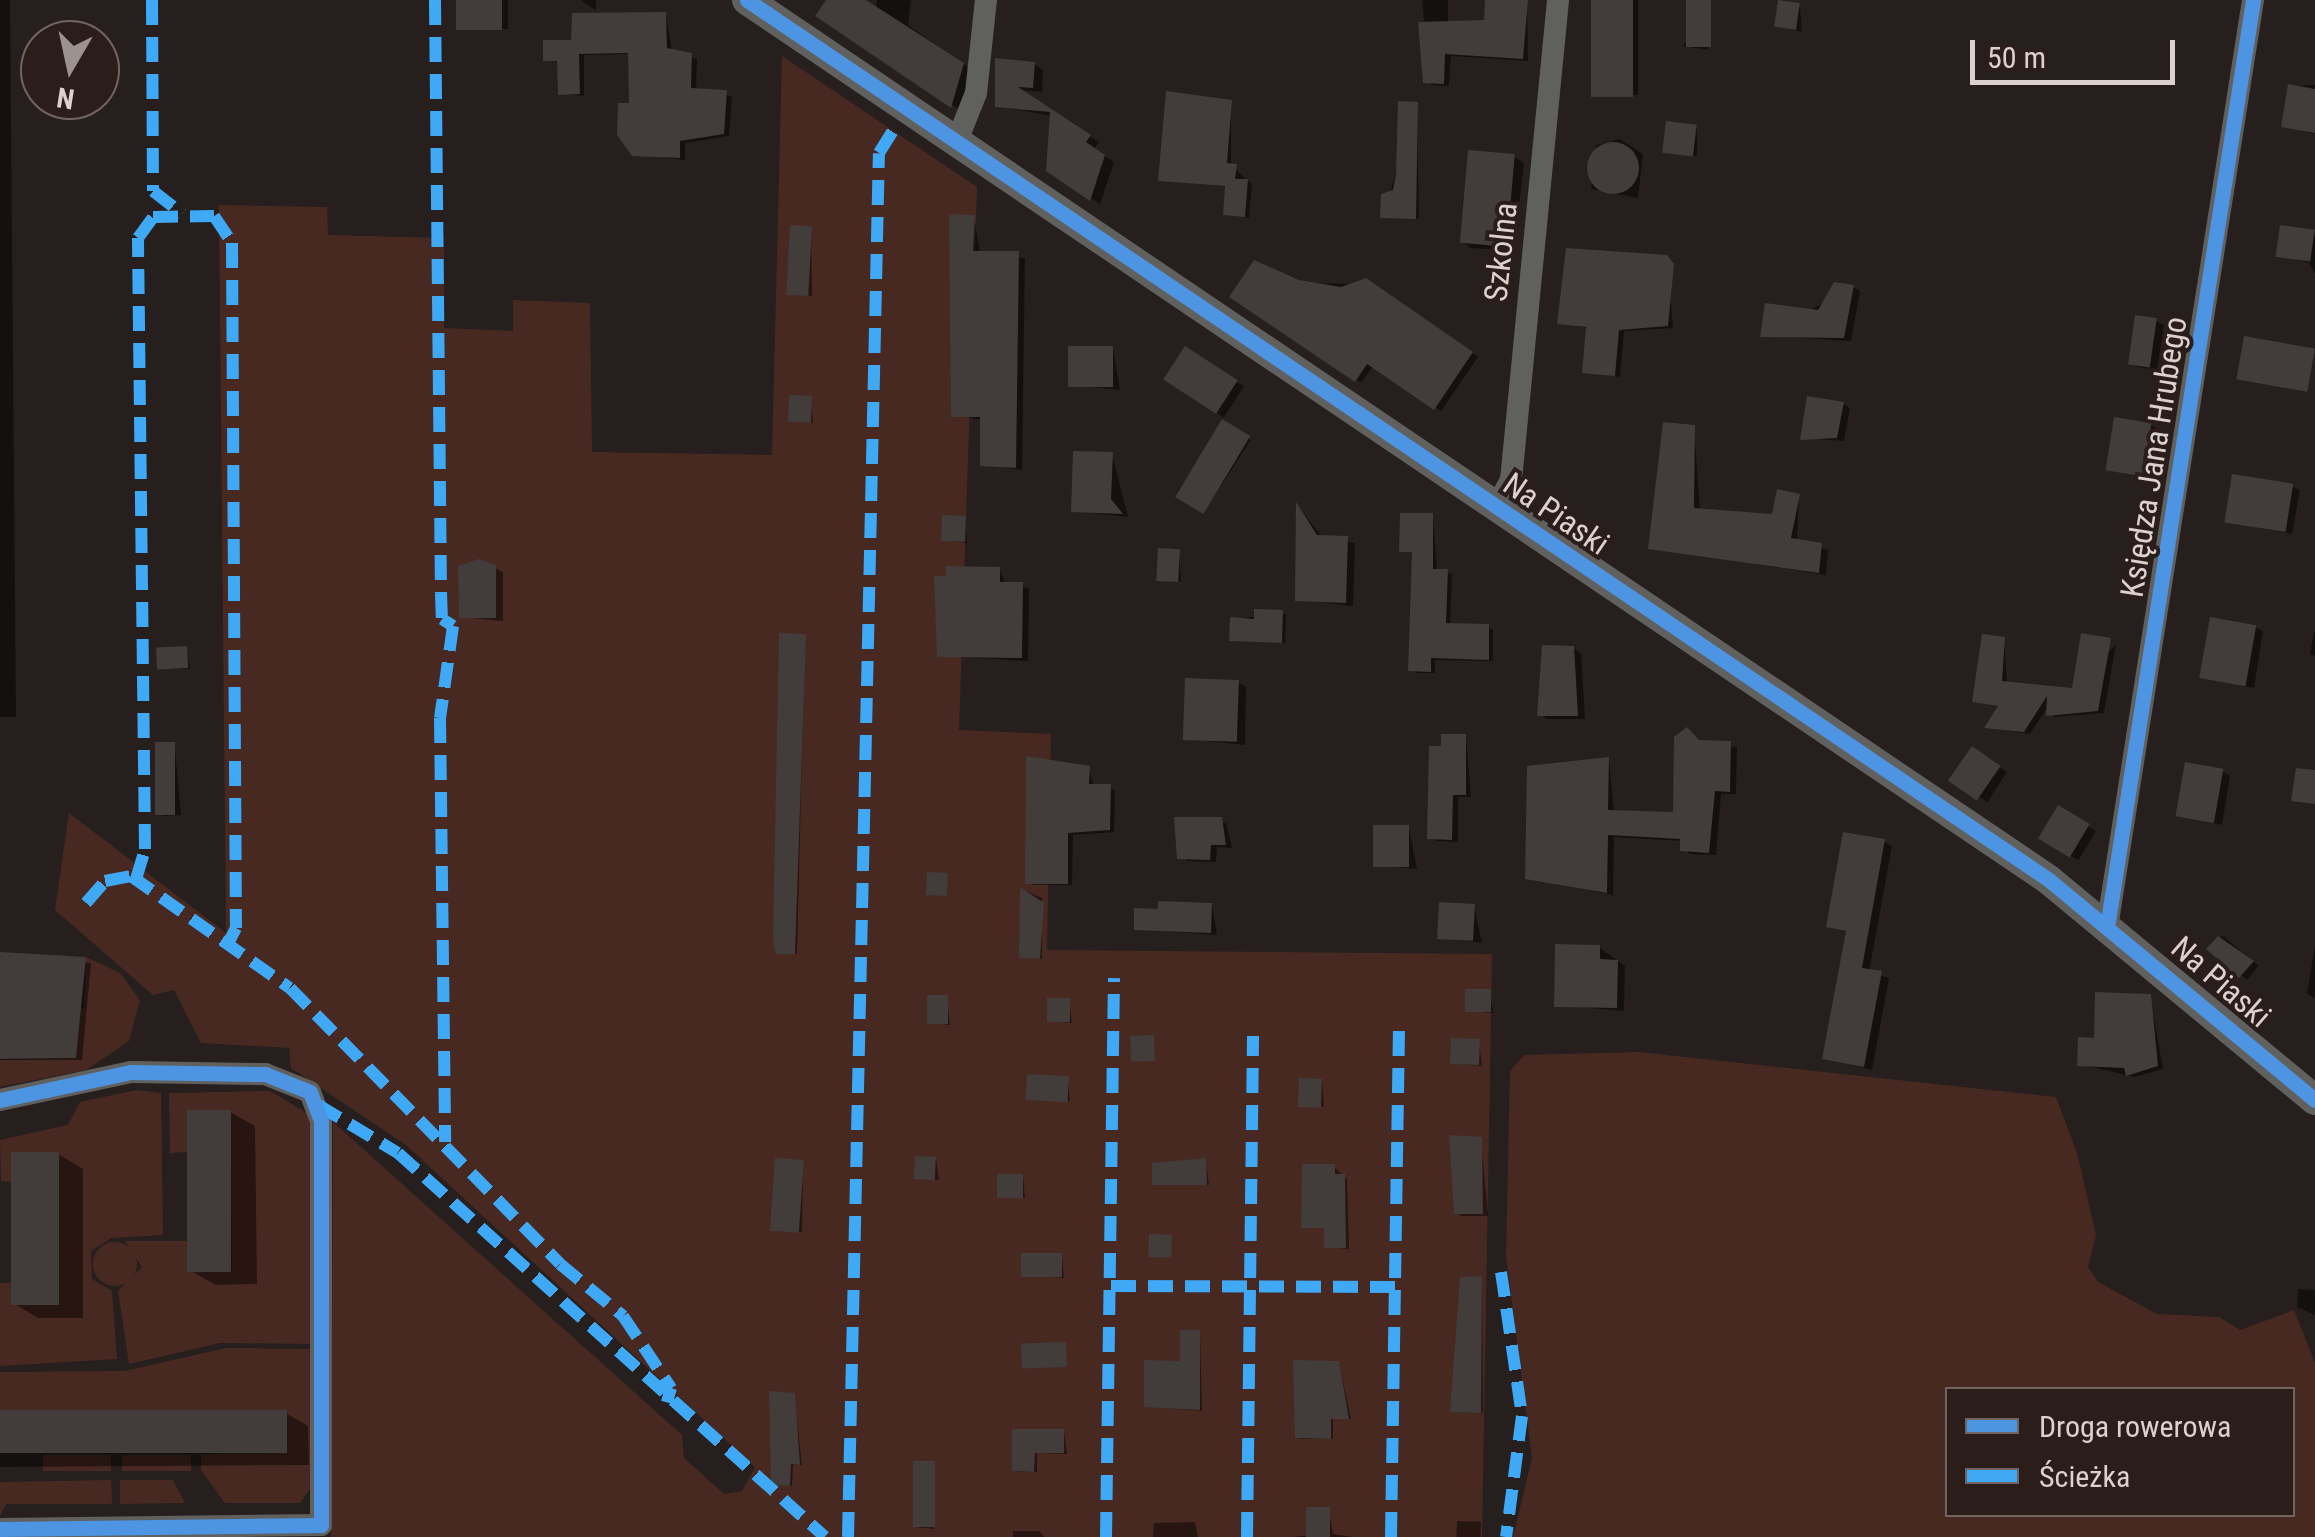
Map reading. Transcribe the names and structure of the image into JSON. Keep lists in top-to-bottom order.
{
  "streets": {
    "street": ["Szkolna", "Księdza Jana Hrubego", "Na Piaski"]
  },
  "crossings": [
    ["Szkolna", "Na Piaski"],
    ["Księdza Jana Hrubego", "Na Piaski"]
  ],
  "legend": ["Droga rowerowa", "Ścieżka"],
  "scale_bar": "50 m",
  "north": "bottom"
}
